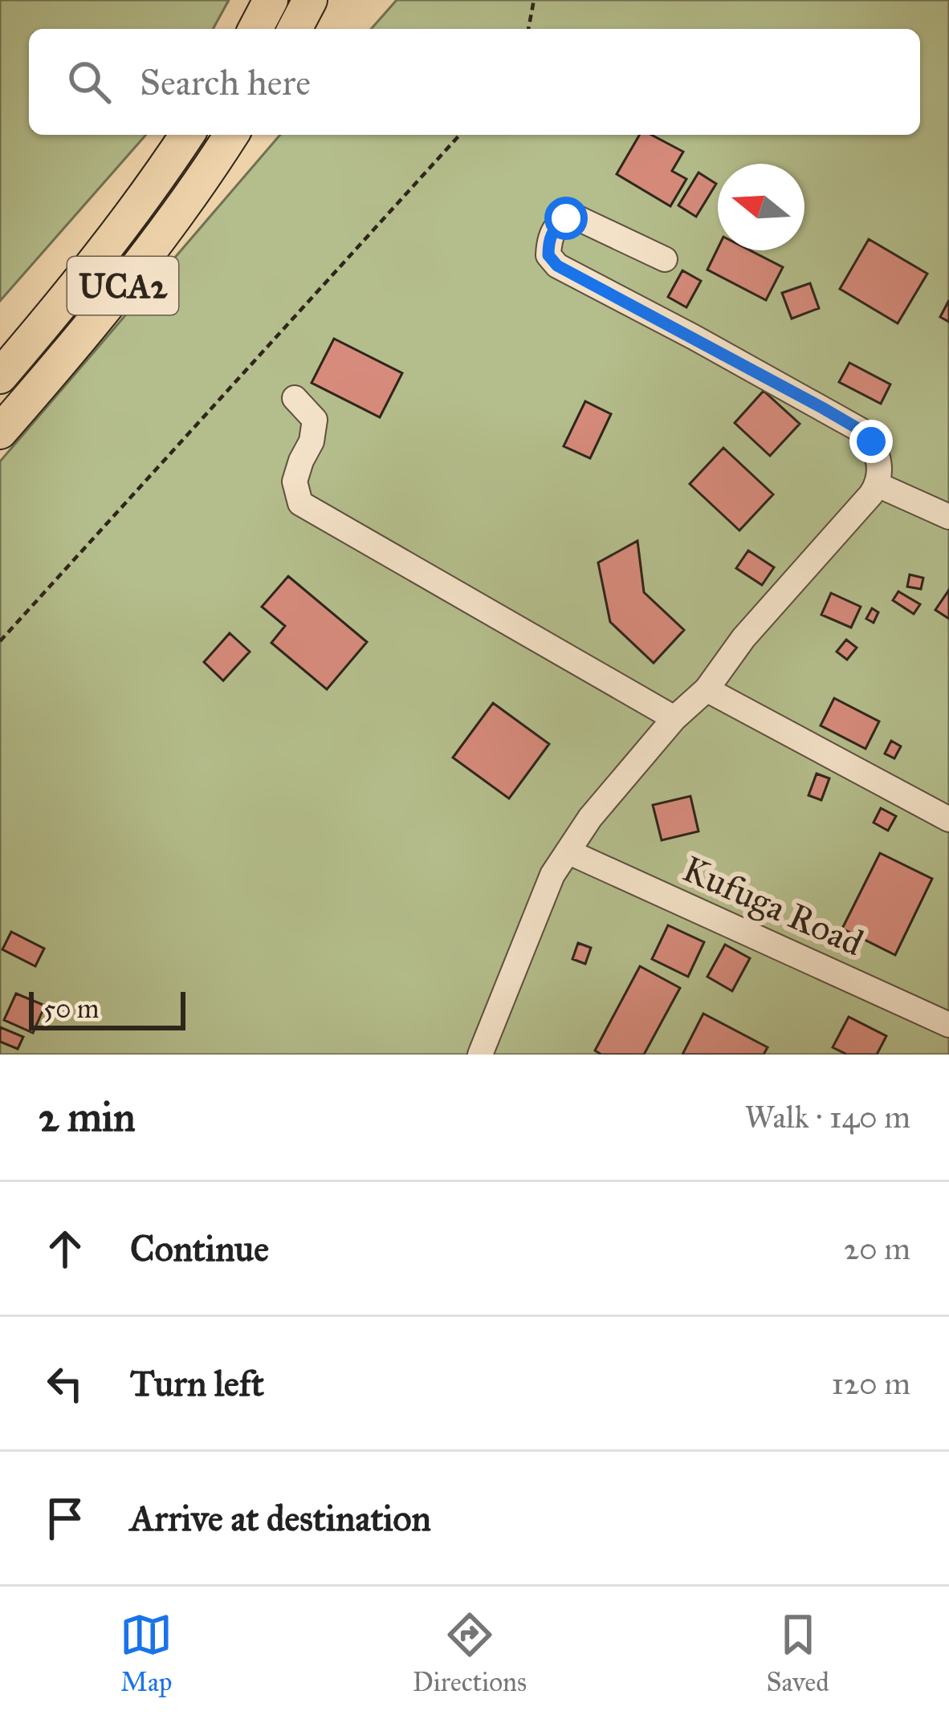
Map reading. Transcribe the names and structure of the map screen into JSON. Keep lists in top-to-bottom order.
{
  "streets": {
    "highway": ["UCA2"],
    "street": ["Kufuga Road"]
  },
  "scale_bar": "50 m",
  "north": "left",
  "page": {
    "search": "Search here",
    "scale": "50 m",
    "heading": ["2 min", "Walk · 140 m"],
    "list": [
      ["Continue", "20 m"],
      ["Turn left", "120 m"],
      "Arrive at destination"
    ],
    "nav": ["Map", "Directions", "Saved"]
  }
}
